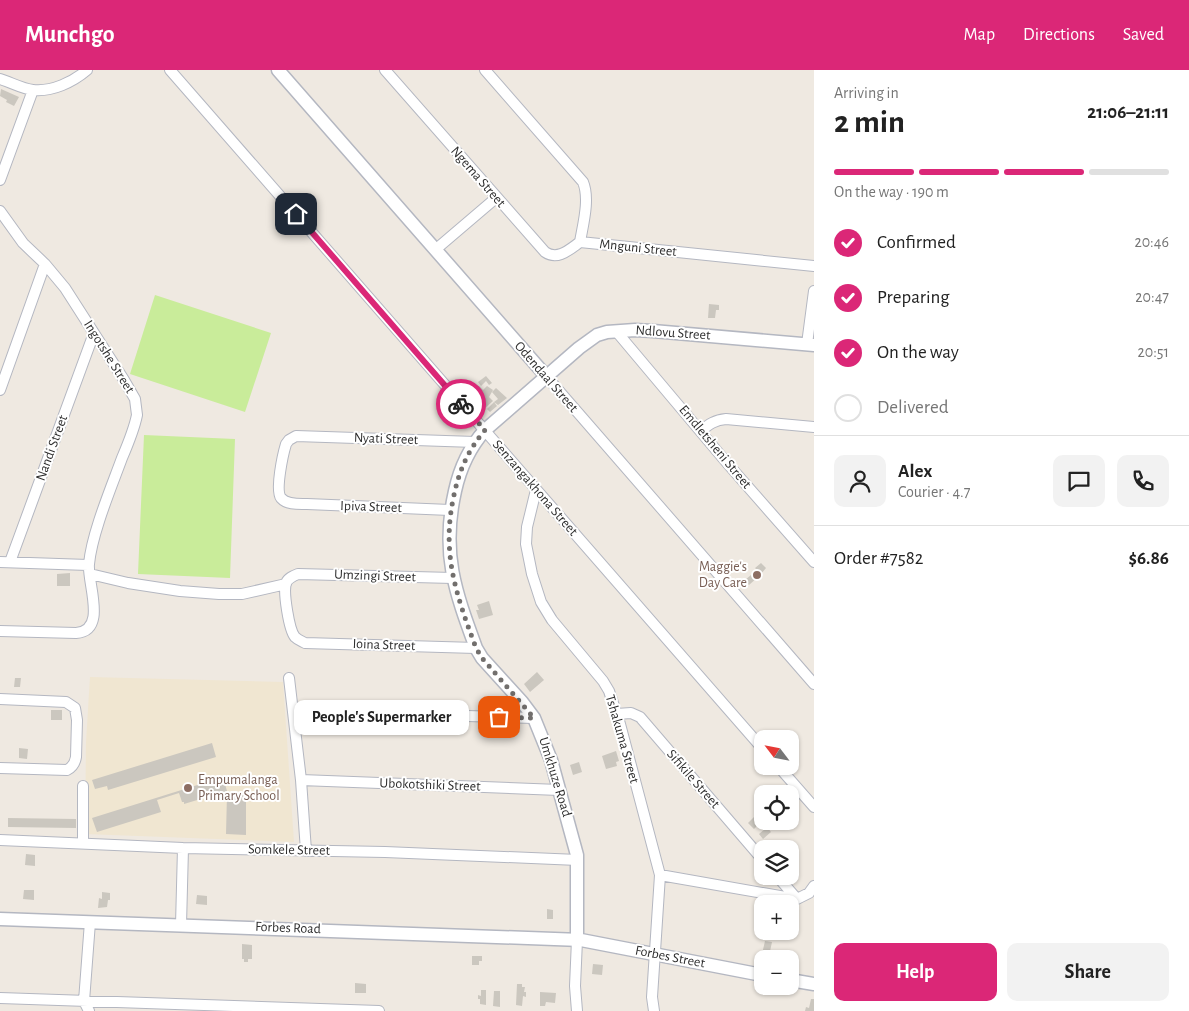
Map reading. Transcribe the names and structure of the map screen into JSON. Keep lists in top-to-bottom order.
{
  "streets": {
    "street": [
      "Ngema Street",
      "Mnguni Street",
      "Ndlovu Street",
      "Ingotshe Street",
      "Odendaal Street",
      "Nyati Street",
      "Emdletsheni Street",
      "Nandi Street",
      "Senzangakhona Street",
      "Ipiva Street",
      "Umzingi Street",
      "Ioina Street",
      "Tshakuma Street",
      "Umkhuze Road",
      "Sifikile Street",
      "Ubokotshiki Street",
      "Somkele Street",
      "Forbes Road",
      "Forbes Street"
    ]
  },
  "crossings": [
    ["Ngema Street", "Mnguni Street"],
    ["Ndlovu Street", "Odendaal Street"],
    ["Ndlovu Street", "Emdletsheni Street"],
    ["Ndlovu Street", "Umkhuze Road"],
    ["Ingotshe Street", "Nandi Street"],
    ["Odendaal Street", "Umkhuze Road"],
    ["Nyati Street", "Ipiva Street"],
    ["Nyati Street", "Umkhuze Road"],
    ["Senzangakhona Street", "Tshakuma Street"],
    ["Senzangakhona Street", "Umkhuze Road"],
    ["Ipiva Street", "Umkhuze Road"],
    ["Umzingi Street", "Ioina Street"],
    ["Umzingi Street", "Umkhuze Road"],
    ["Ioina Street", "Umkhuze Road"],
    ["Tshakuma Street", "Sifikile Street"],
    ["Tshakuma Street", "Forbes Street"],
    ["Umkhuze Road", "Ubokotshiki Street"],
    ["Umkhuze Road", "Somkele Street"],
    ["Umkhuze Road", "Forbes Road"],
    ["Umkhuze Road", "Forbes Street"],
    ["Forbes Road", "Forbes Street"]
  ],
  "places": ["Maggie's Day Care", "People's Supermarker", "Empumalanga Primary School"],
  "north": "top left",
  "page": {
    "header": "Munchgo",
    "nav": ["Map", "Directions", "Saved"],
    "heading": ["2 min", "Arriving in", "21:06–21:11"],
    "panel": [
      "Alex",
      "Courier · 4.7",
      "Order #7582",
      "$6.86"
    ],
    "bar": "On the way · 190 m",
    "list": [
      ["Confirmed", "20:46"],
      ["Preparing", "20:47"],
      ["On the way", "20:51"],
      "Delivered"
    ],
    "bubble": "People's Supermarker",
    "map_buttons": ["+", "−"],
    "buttons": ["Help", "Share"]
  }
}
